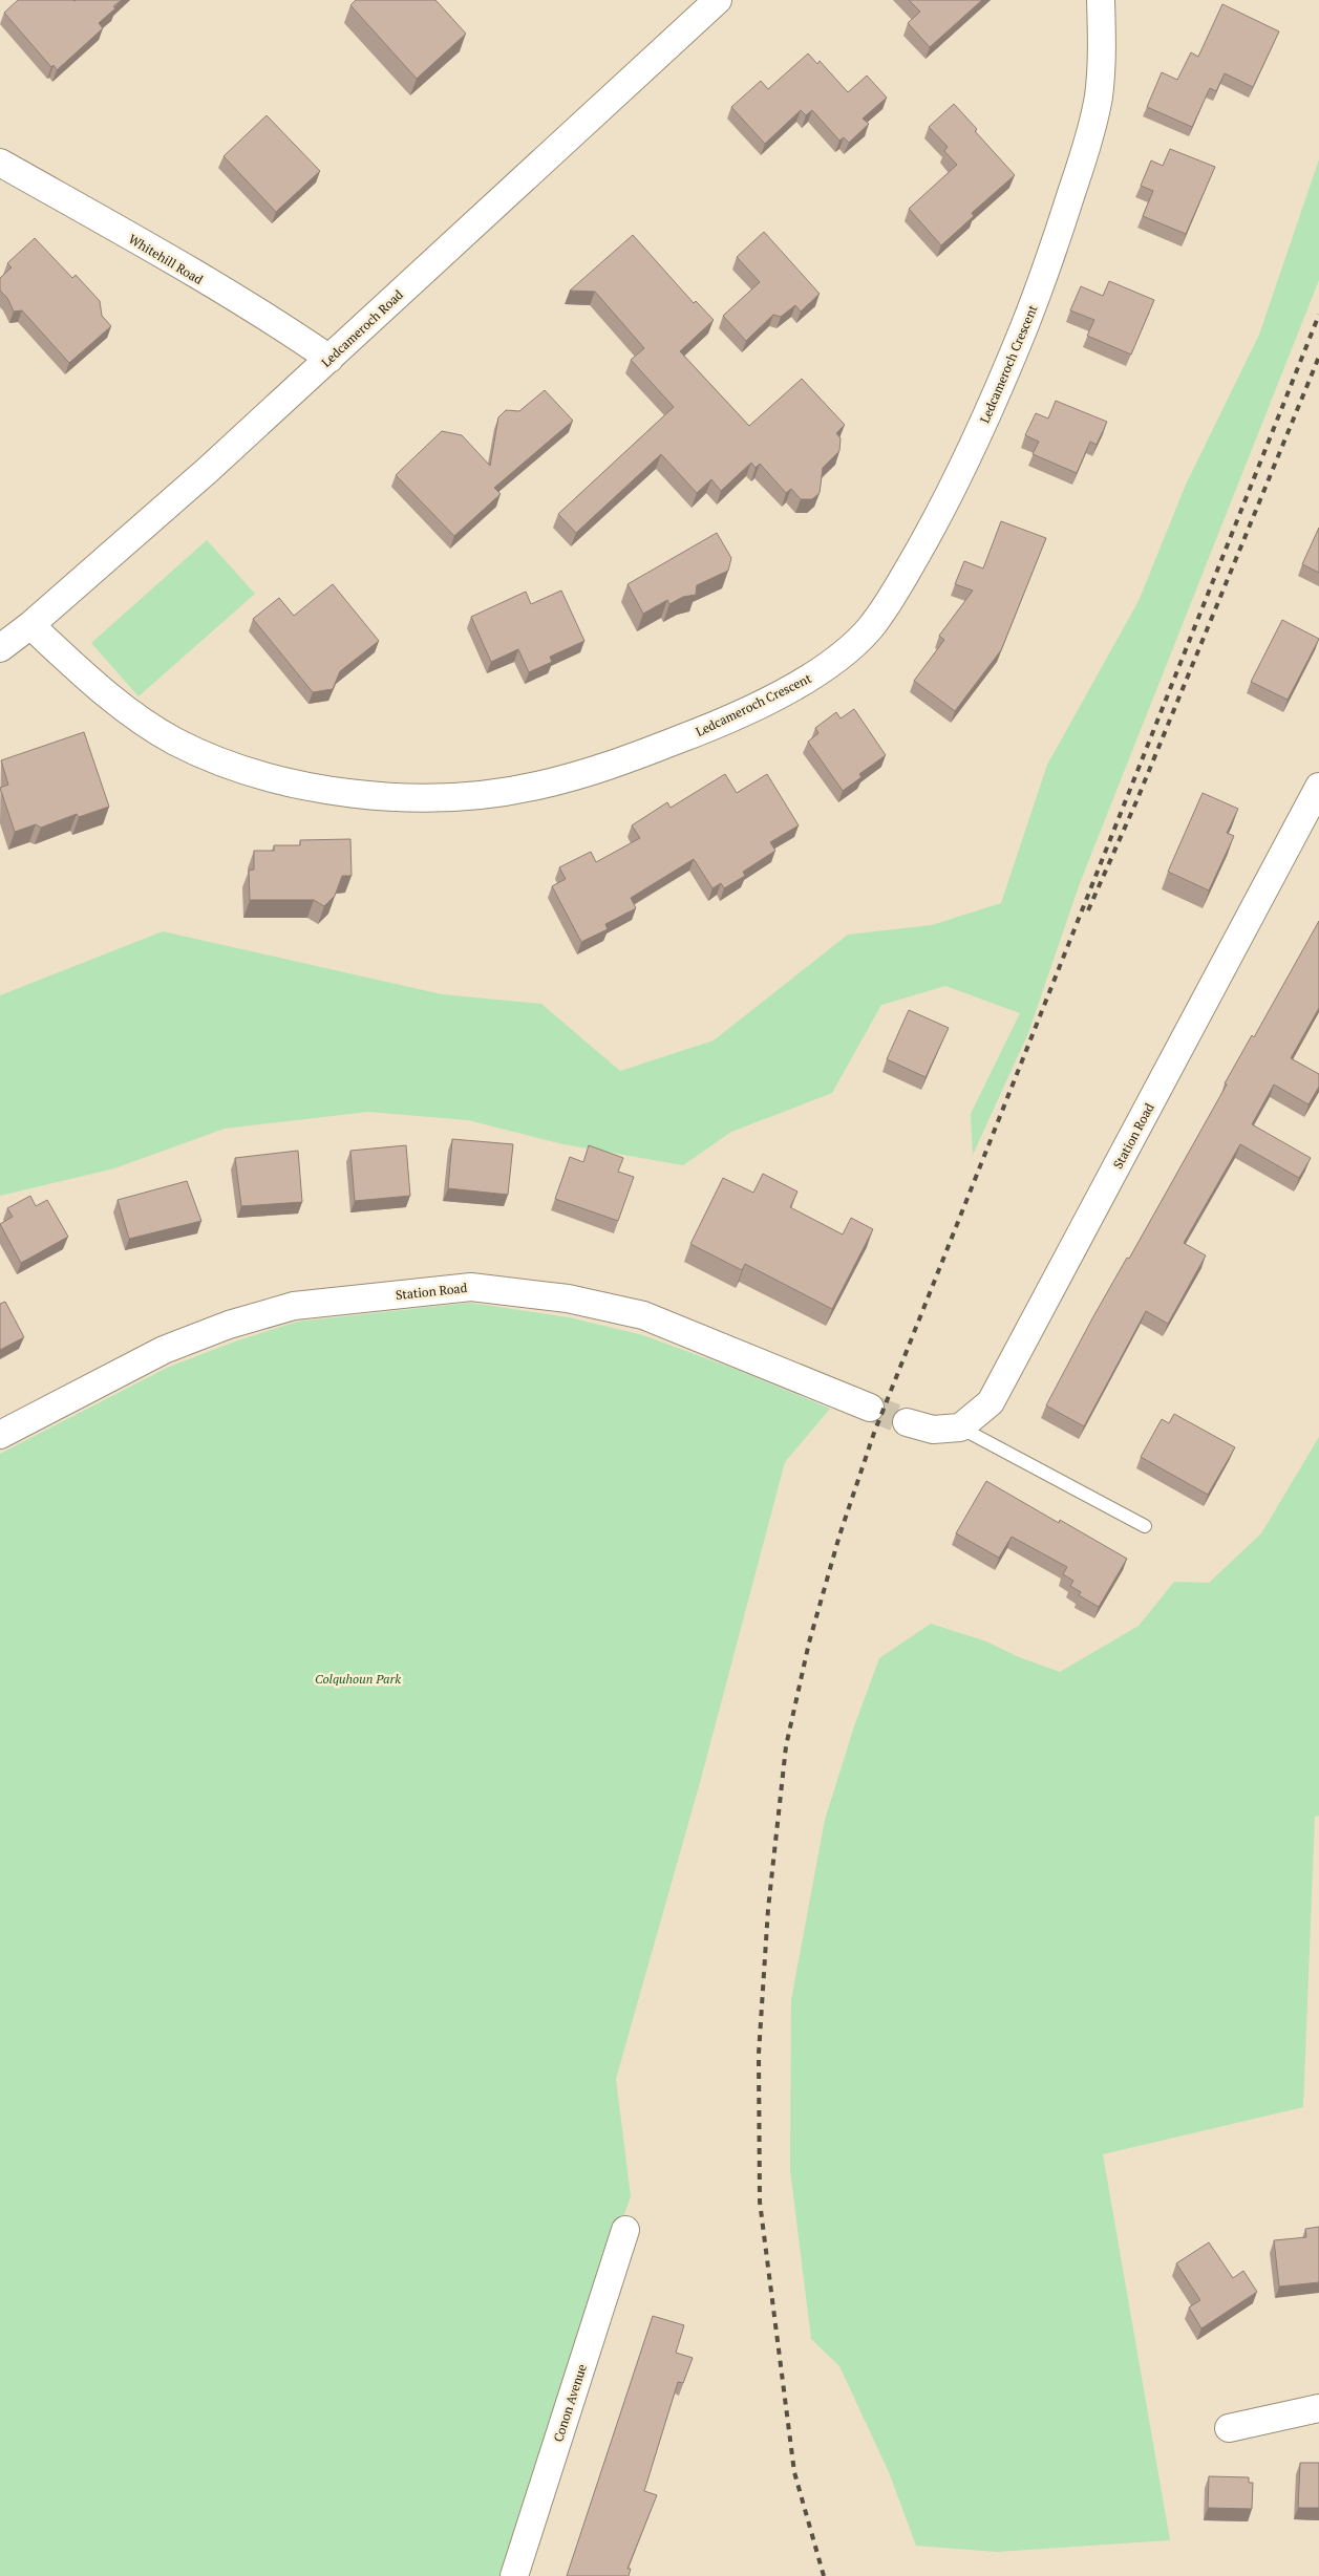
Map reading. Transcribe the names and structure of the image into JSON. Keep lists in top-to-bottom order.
{
  "streets": {
    "street": [
      "Whitehill Road",
      "Ledcameroch Road",
      "Ledcameroch Crescent",
      "Station Road",
      "Conon Avenue"
    ]
  },
  "crossings": [
    ["Whitehill Road", "Ledcameroch Road"],
    ["Ledcameroch Road", "Ledcameroch Crescent"]
  ],
  "parks": ["Colquhoun Park"]
}
